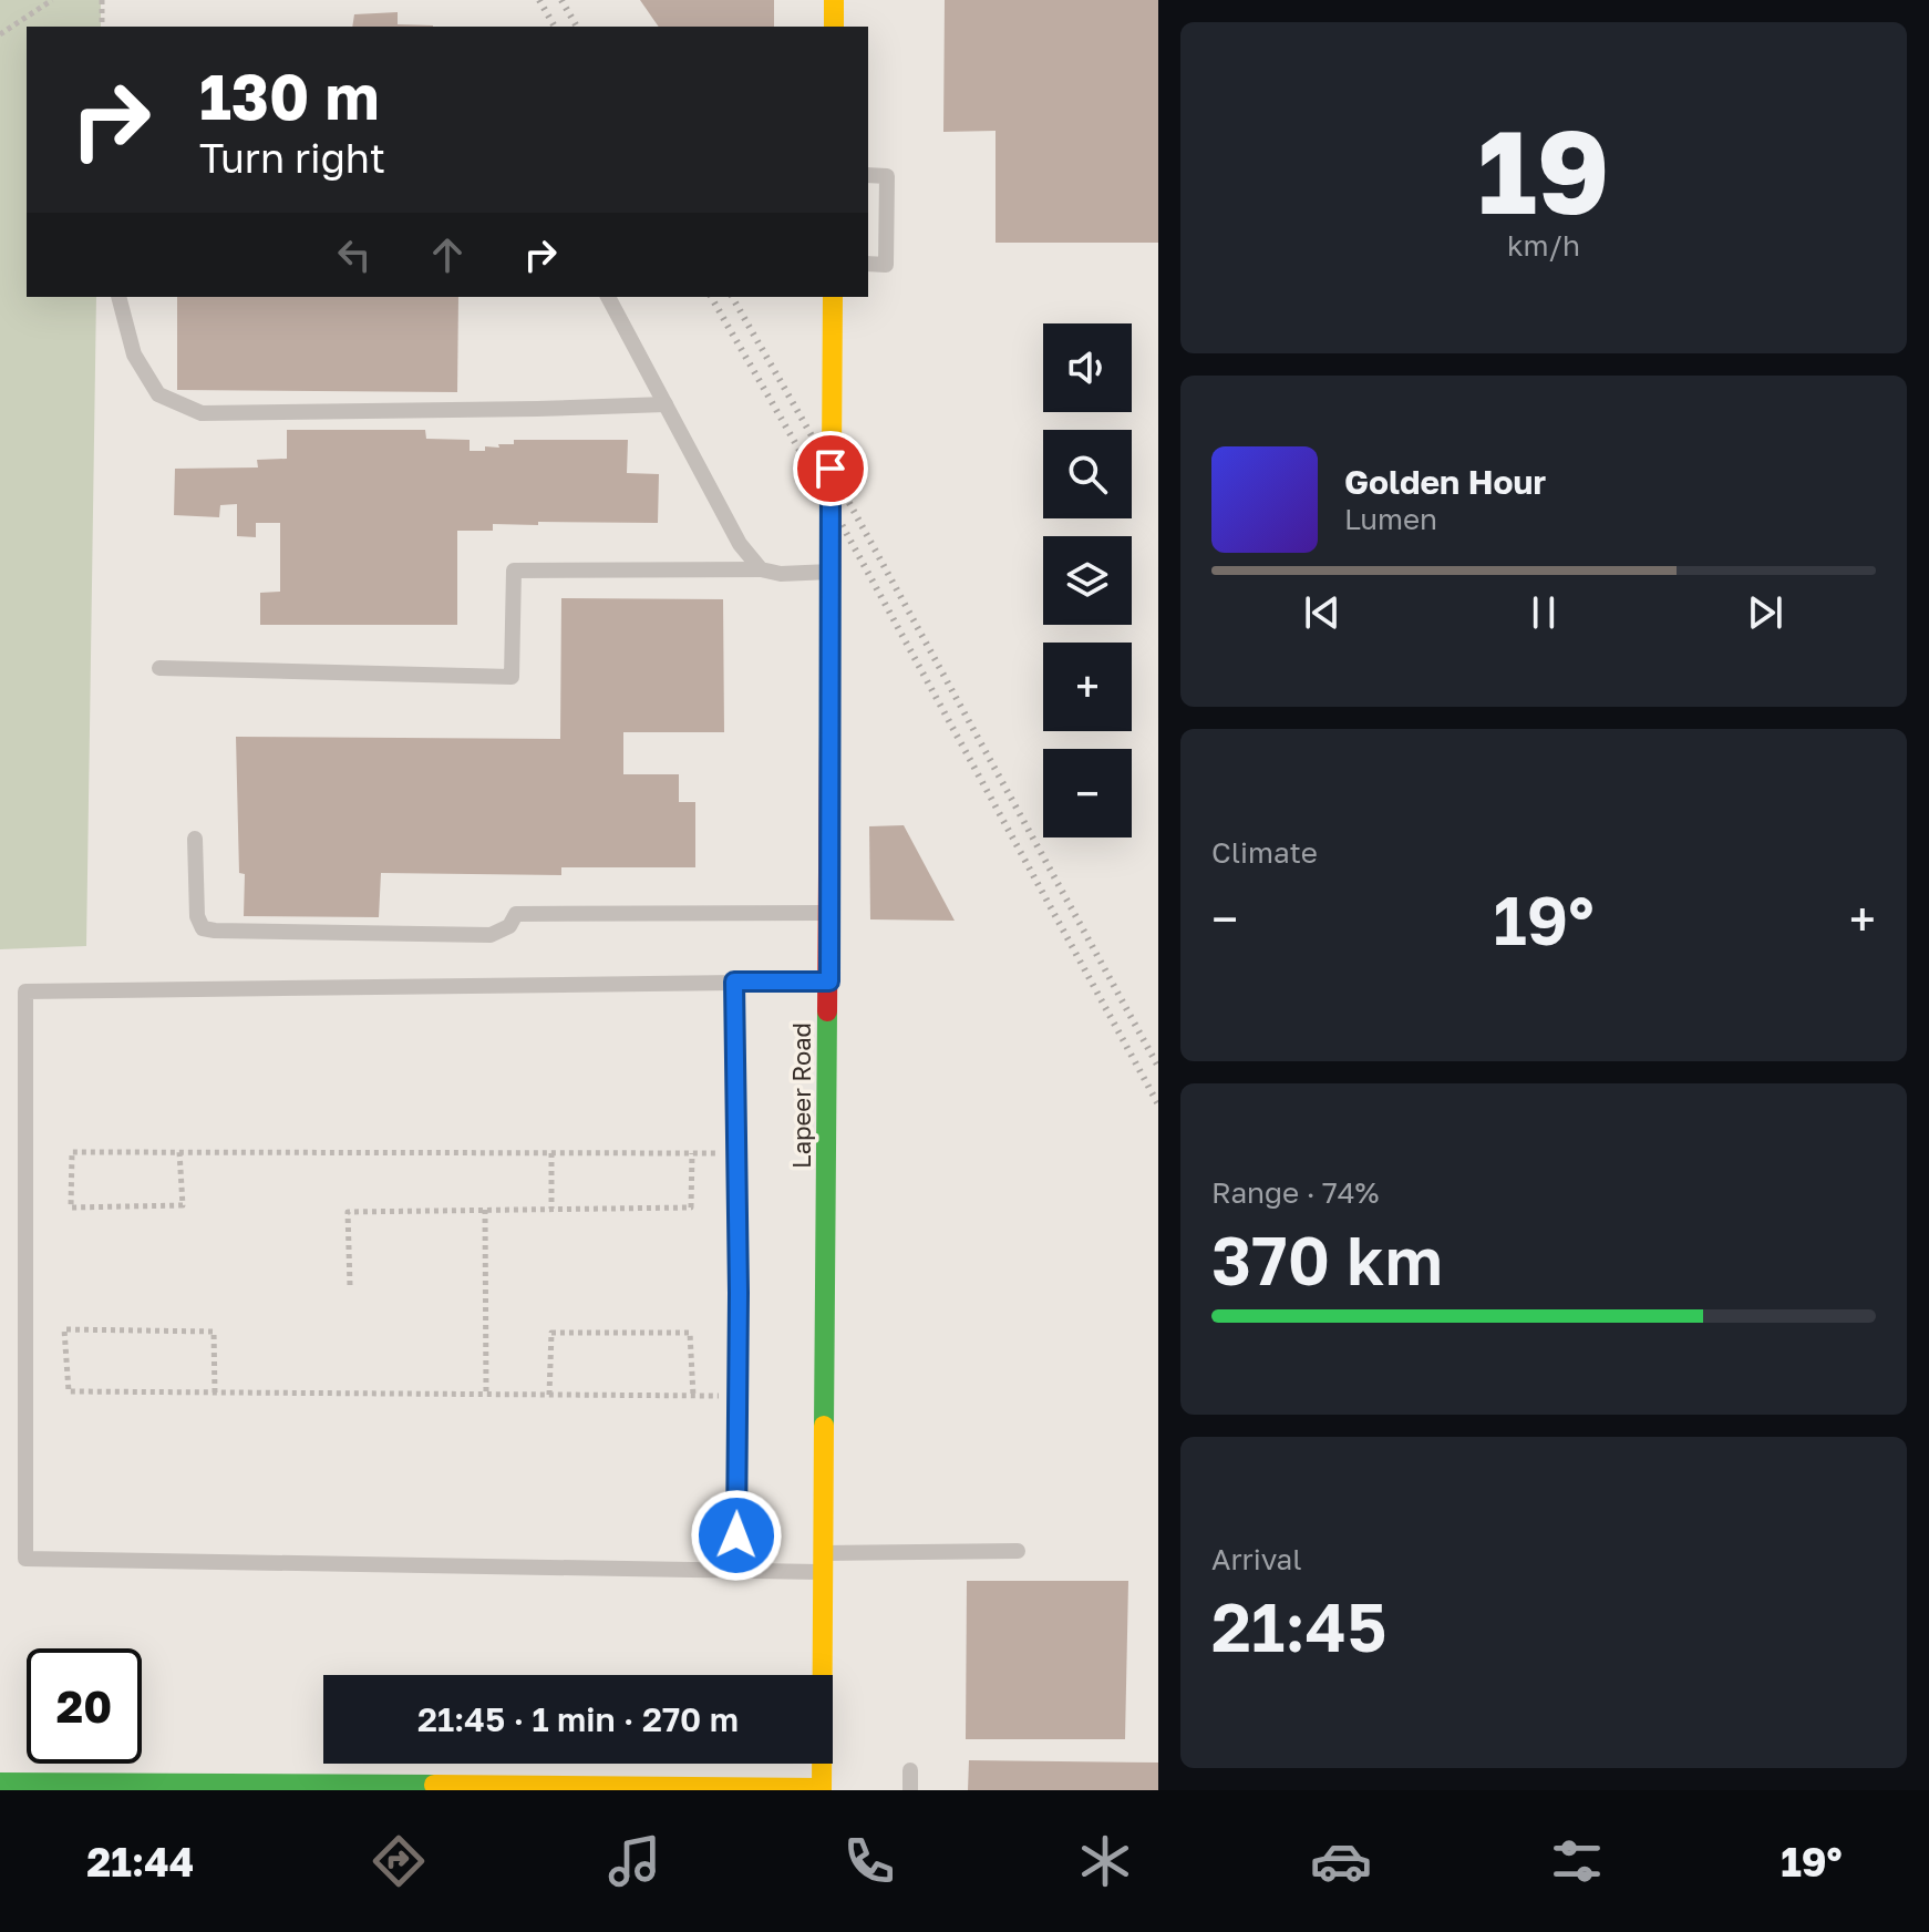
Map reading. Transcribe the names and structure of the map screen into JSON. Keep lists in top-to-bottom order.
{
  "streets": {
    "main road": ["Lapeer Road"]
  },
  "page": {
    "tile": [
      ["19", "km/h"],
      "Climate",
      ["Range · 74%", "370 km"],
      ["Arrival", "21:45"]
    ],
    "turn": ["130 m", "Turn right"],
    "map_buttons": ["+", "−"],
    "song": ["Golden Hour", "Lumen"],
    "heat": ["−", "19°", "+"],
    "limit": "20",
    "trip": "21:45 · 1 min · 270 m",
    "tabs": ["21:44", "19°"]
  }
}
